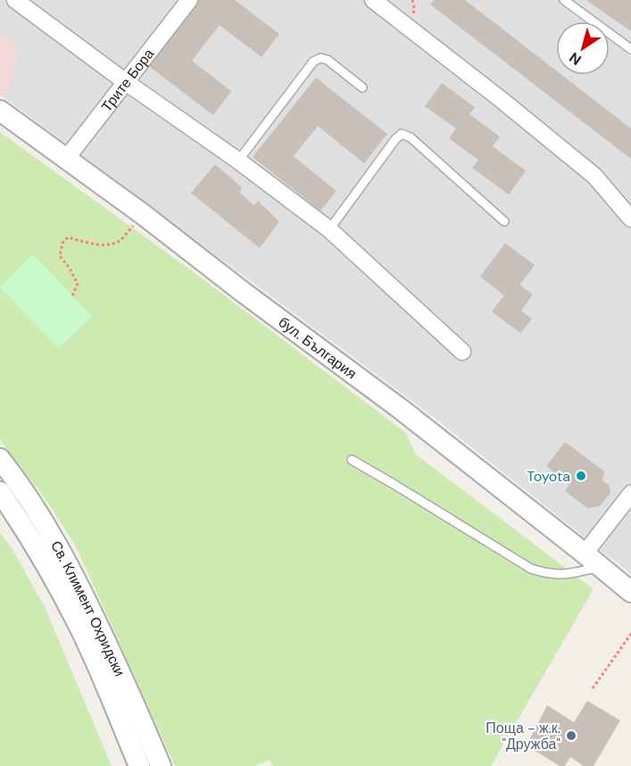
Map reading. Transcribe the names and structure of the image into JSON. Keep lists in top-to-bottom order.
{
  "streets": {
    "street": ["Трите Бора", "бул. България", "Св. Климент Охридски"]
  },
  "crossings": [
    ["Трите Бора", "бул. България"]
  ],
  "places": ["Toyota", "Поща - ж.к. \"Дружба\""],
  "north": "bottom left"
}
